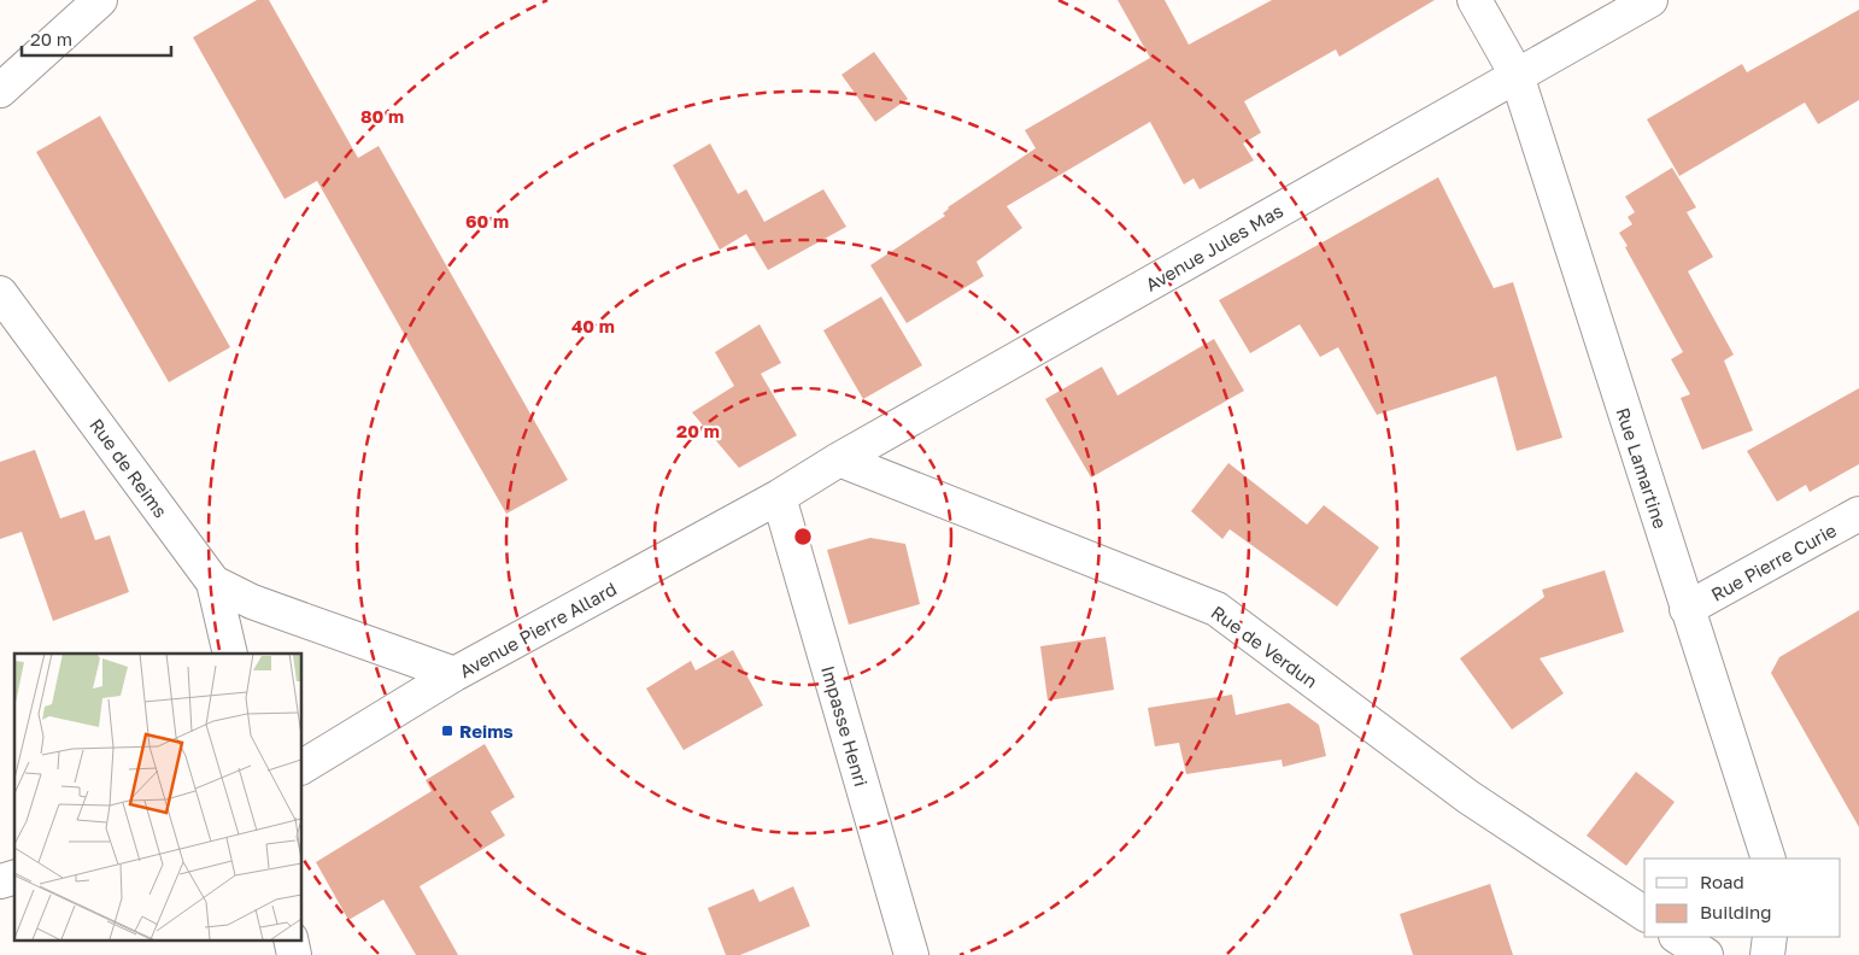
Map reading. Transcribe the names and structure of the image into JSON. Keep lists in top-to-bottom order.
{
  "streets": {
    "street": [
      "Avenue Jules Mas",
      "Rue de Reims",
      "Rue Lamartine",
      "Rue Pierre Curie",
      "Avenue Pierre Allard",
      "Rue de Verdun",
      "Impasse Henri"
    ]
  },
  "crossings": [
    ["Avenue Jules Mas", "Rue Lamartine"],
    ["Avenue Jules Mas", "Avenue Pierre Allard"],
    ["Avenue Jules Mas", "Rue de Verdun"],
    ["Avenue Jules Mas", "Impasse Henri"],
    ["Rue Lamartine", "Rue Pierre Curie"],
    ["Avenue Pierre Allard", "Impasse Henri"]
  ],
  "places": {
    "transit": ["Reims"]
  },
  "legend": ["Road", "Building"],
  "scale_bar": "20 m",
  "rings": [
    "80 m",
    "60 m",
    "40 m",
    "20 m"
  ]
}
